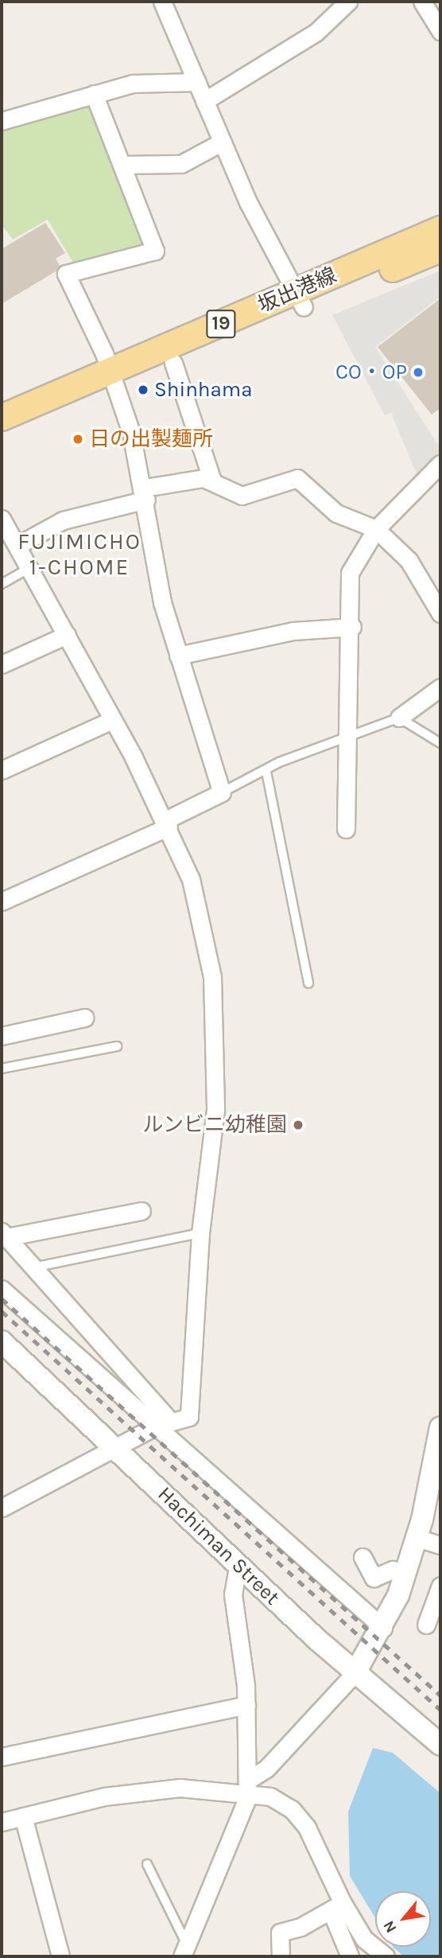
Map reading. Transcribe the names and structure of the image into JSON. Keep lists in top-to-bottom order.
{
  "streets": {
    "main road": ["坂出港線", "19"],
    "street": ["Hachiman Street"]
  },
  "districts": ["FUJIMICHO 1-CHOME"],
  "places": [
    "CO・OP",
    "Shinhama",
    "日の出製麺所",
    "ルンビニ幼稚園"
  ],
  "north": "bottom left"
}
